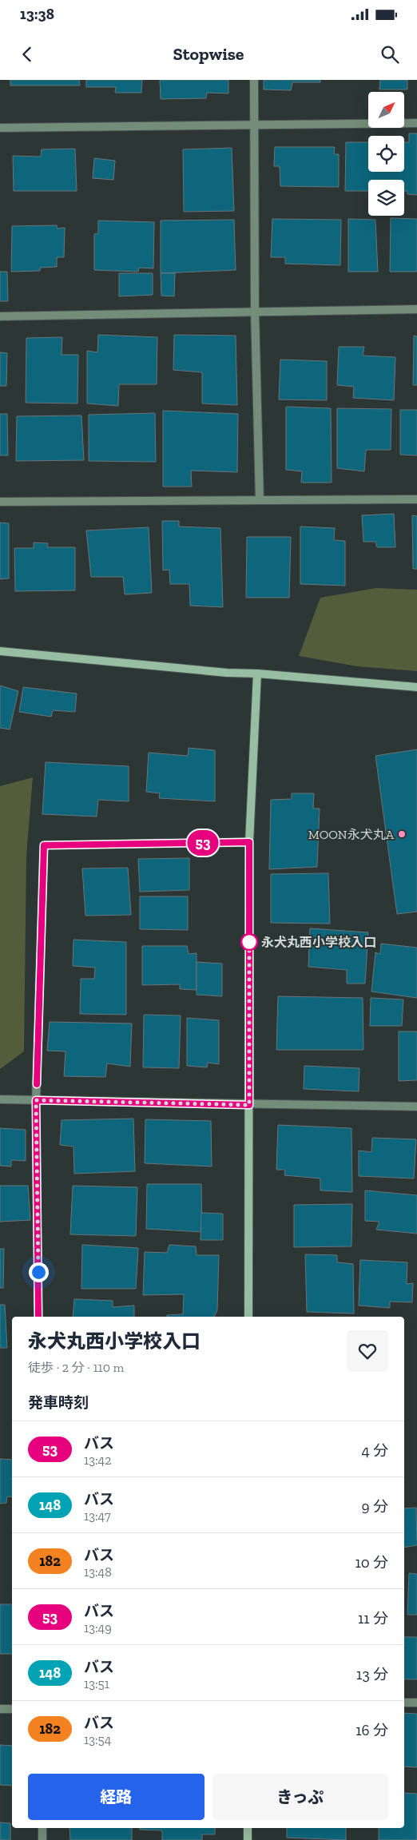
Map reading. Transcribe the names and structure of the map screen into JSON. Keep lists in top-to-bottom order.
{
  "places": ["MOON永犬丸A", "永犬丸西小学校入口"],
  "lines": ["bus line 53"],
  "north": "top right",
  "page": {
    "status": "13:38",
    "header": "Stopwise",
    "on_map": "53",
    "heading": [
      ["永犬丸西小学校入口", "徒歩 · 2 分 · 110 m"],
      "発車時刻"
    ],
    "list": [
      {
        "mark": "53",
        "name": "バス",
        "note": "13:42",
        "value": "4 分"
      },
      {
        "mark": "148",
        "name": "バス",
        "note": "13:47",
        "value": "9 分"
      },
      {
        "mark": "182",
        "name": "バス",
        "note": "13:48",
        "value": "10 分"
      },
      {
        "mark": "53",
        "name": "バス",
        "note": "13:49",
        "value": "11 分"
      },
      {
        "mark": "148",
        "name": "バス",
        "note": "13:51",
        "value": "13 分"
      },
      {
        "mark": "182",
        "name": "バス",
        "note": "13:54",
        "value": "16 分"
      }
    ],
    "buttons": ["経路", "きっぷ"]
  }
}
